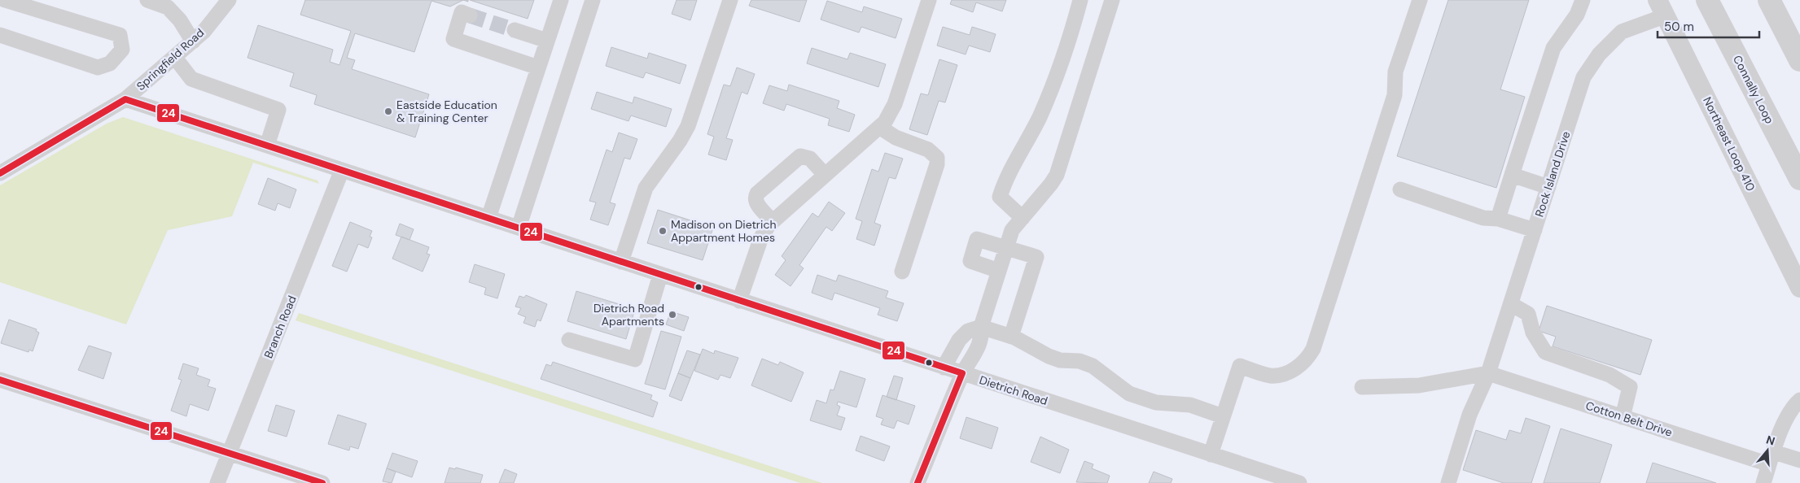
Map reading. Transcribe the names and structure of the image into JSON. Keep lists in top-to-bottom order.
{
  "streets": {
    "highway": ["Connally Loop"],
    "main road": ["Northeast Loop 410"],
    "street": [
      "Springfield Road",
      "Rock Island Drive",
      "Branch Road",
      "Dietrich Road",
      "Cotton Belt Drive"
    ]
  },
  "crossings": [
    ["Springfield Road", "Dietrich Road"],
    ["Northeast Loop 410", "Rock Island Drive"],
    ["Rock Island Drive", "Cotton Belt Drive"],
    ["Branch Road", "Dietrich Road"]
  ],
  "places": ["Eastside Education & Training Center", "Madison on Dietrich Appartment Homes", "Dietrich Road Apartments"],
  "lines": ["transit line 24"],
  "scale_bar": "50 m",
  "north": "top"
}
